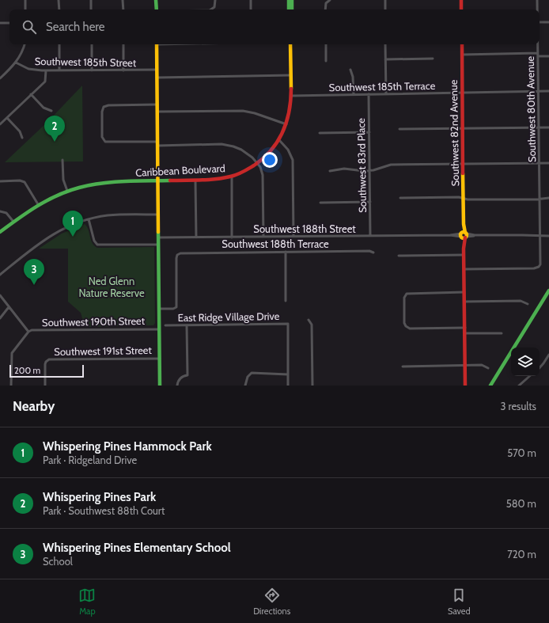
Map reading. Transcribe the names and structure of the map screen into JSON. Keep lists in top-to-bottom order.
{
  "streets": {
    "street": [
      "Southwest 185th Street",
      "Southwest 185th Terrace",
      "Southwest 80th Avenue",
      "Southwest 82nd Avenue",
      "Southwest 83rd Place",
      "Caribbean Boulevard",
      "Southwest 188th Street",
      "Southwest 188th Terrace",
      "East Ridge Village Drive",
      "Southwest 190th Street",
      "Southwest 191st Street"
    ]
  },
  "crossings": [
    ["Southwest 185th Terrace", "Southwest 80th Avenue"],
    ["Southwest 185th Terrace", "Southwest 82nd Avenue"],
    ["Southwest 185th Terrace", "Southwest 83rd Place"],
    ["Southwest 185th Terrace", "Caribbean Boulevard"],
    ["Southwest 80th Avenue", "Southwest 188th Street"],
    ["Southwest 82nd Avenue", "Southwest 188th Street"],
    ["Southwest 83rd Place", "Southwest 188th Street"]
  ],
  "parks": ["Ned Glenn Nature Reserve"],
  "scale_bar": "200 m",
  "page": {
    "search": "Search here",
    "pins": ["2", "1", "3"],
    "scale": "200 m",
    "heading": ["Nearby", "3 results"],
    "list": [
      {
        "mark": "1",
        "name": "Whispering Pines Hammock Park",
        "note": "Park · Ridgeland Drive",
        "value": "570 m"
      },
      {
        "mark": "2",
        "name": "Whispering Pines Park",
        "note": "Park · Southwest 88th Court",
        "value": "580 m"
      },
      {
        "mark": "3",
        "name": "Whispering Pines Elementary School",
        "note": "School",
        "value": "720 m"
      }
    ],
    "nav": ["Map", "Directions", "Saved"]
  }
}
